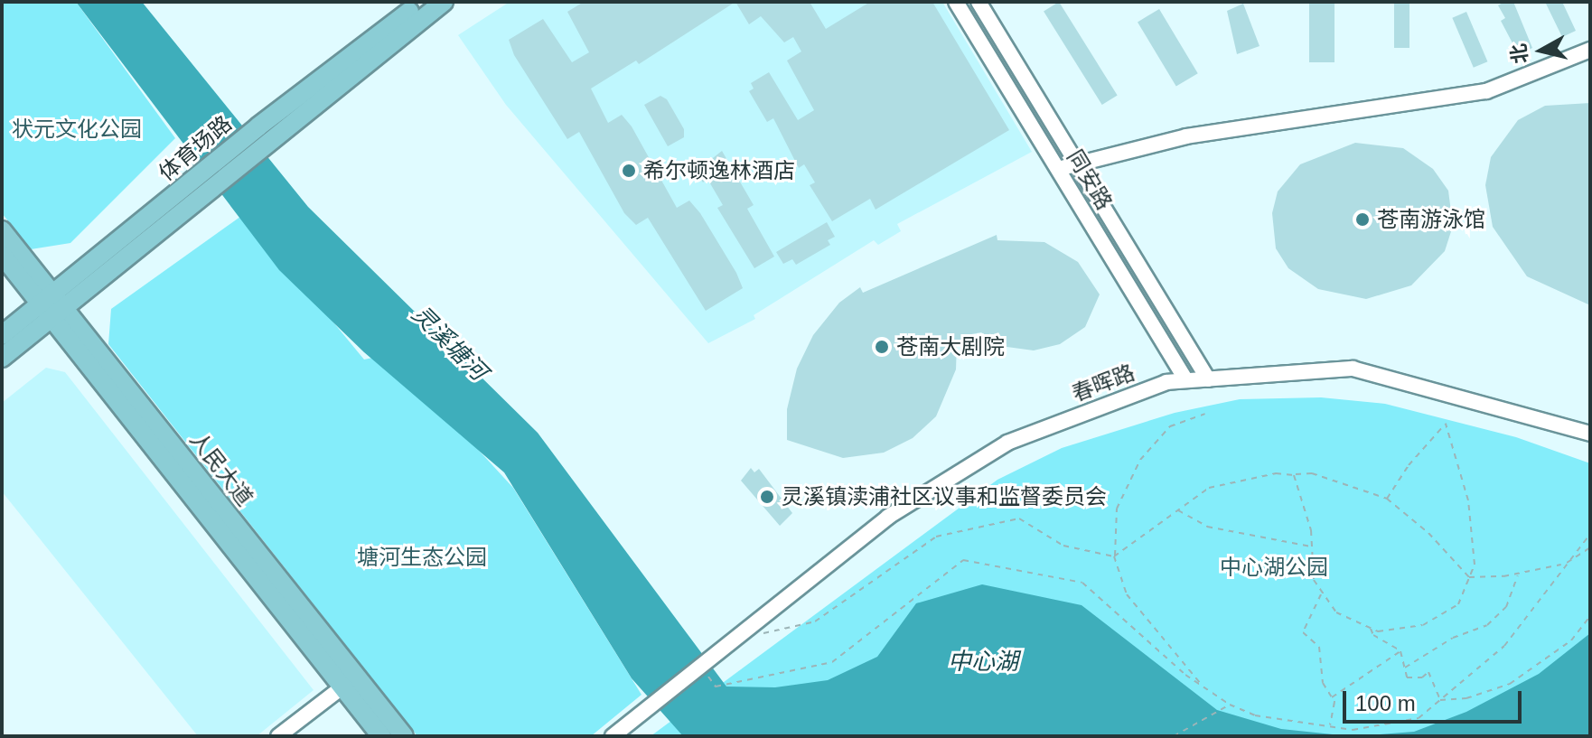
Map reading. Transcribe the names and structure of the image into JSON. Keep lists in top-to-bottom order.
{
  "streets": {
    "main road": ["体育场路", "人民大道"],
    "street": ["同安路", "春晖路"]
  },
  "crossings": [
    ["体育场路", "人民大道"],
    ["同安路", "春晖路"]
  ],
  "water": ["灵溪塘河", "中心湖"],
  "parks": ["状元文化公园", "塘河生态公园", "中心湖公园"],
  "places": [
    "希尔顿逸林酒店",
    "苍南游泳馆",
    "苍南大剧院",
    "灵溪镇渎浦社区议事和监督委员会"
  ],
  "scale_bar": "100 m",
  "north": "left"
}
